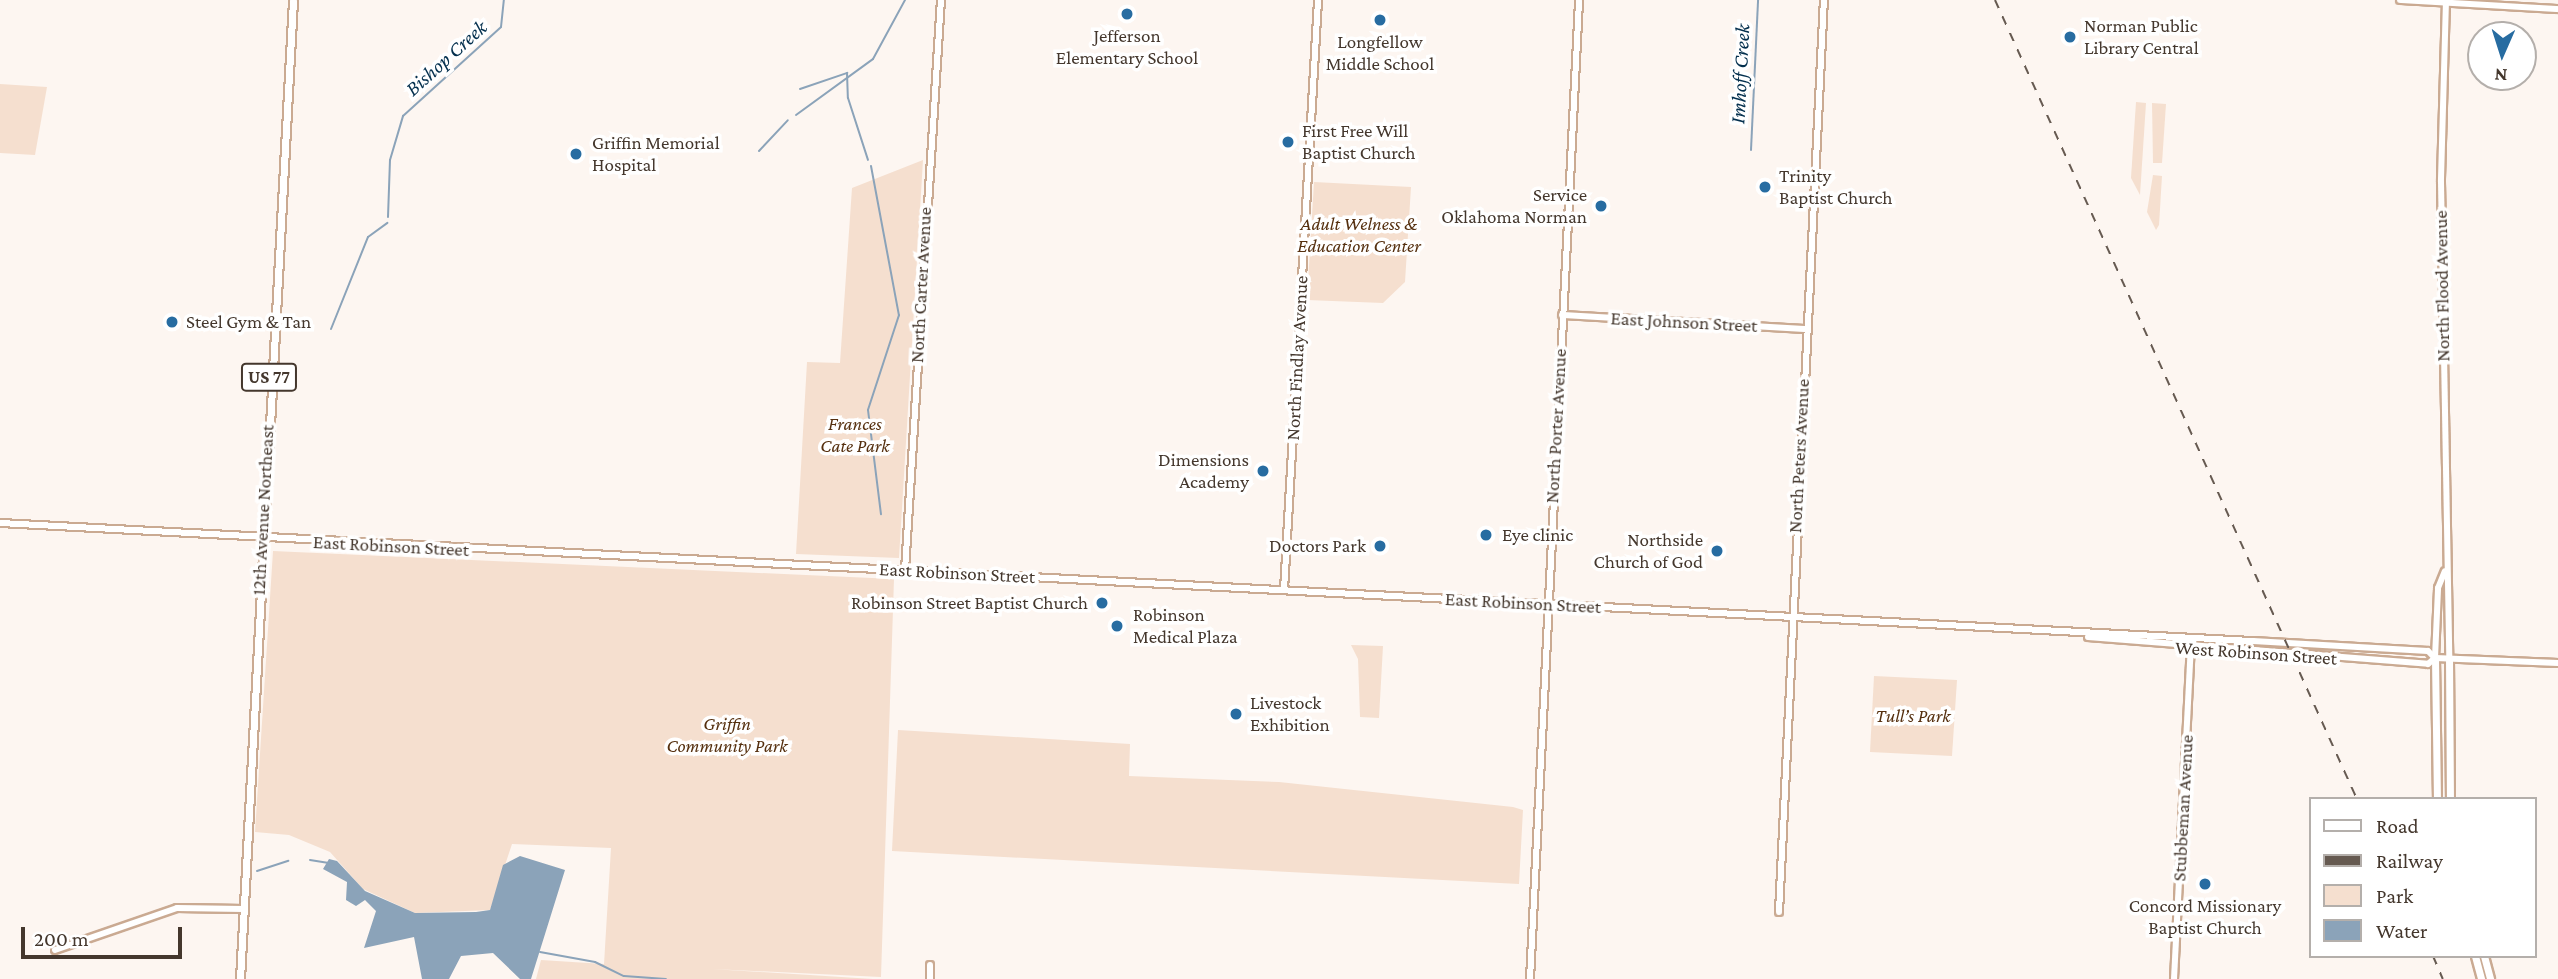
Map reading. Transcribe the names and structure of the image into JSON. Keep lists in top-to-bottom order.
{
  "streets": {
    "main road": ["North Flood Avenue", "US 77", "12th Avenue Northeast"],
    "street": [
      "North Carter Avenue",
      "East Johnson Street",
      "North Findlay Avenue",
      "North Porter Avenue",
      "North Peters Avenue",
      "East Robinson Street",
      "West Robinson Street",
      "Stubbeman Avenue"
    ]
  },
  "crossings": [
    ["North Carter Avenue", "East Robinson Street"],
    ["North Flood Avenue", "West Robinson Street"],
    ["East Johnson Street", "North Porter Avenue"],
    ["East Johnson Street", "North Peters Avenue"],
    ["North Findlay Avenue", "East Robinson Street"],
    ["North Porter Avenue", "East Robinson Street"],
    ["North Peters Avenue", "East Robinson Street"],
    ["12th Avenue Northeast", "East Robinson Street"],
    ["East Robinson Street", "West Robinson Street"],
    ["West Robinson Street", "Stubbeman Avenue"]
  ],
  "water": ["Bishop Creek", "Imhoff Creek"],
  "parks": [
    "Adult Welness & Education Center",
    "Frances Cate Park",
    "Tull’s Park",
    "Griffin Community Park"
  ],
  "places": [
    "Jefferson Elementary School",
    "Longfellow Middle School",
    "Norman Public Library Central",
    "First Free Will Baptist Church",
    "Griffin Memorial Hospital",
    "Trinity Baptist Church",
    "Service Oklahoma Norman",
    "Steel Gym & Tan",
    "Dimensions Academy",
    "Eye clinic",
    "Doctors Park",
    "Northside Church of God",
    "Robinson Street Baptist Church",
    "Robinson Medical Plaza",
    "Livestock Exhibition",
    "Concord Missionary Baptist Church"
  ],
  "legend": [
    "Road",
    "Railway",
    "Park",
    "Water"
  ],
  "scale_bar": "200 m",
  "north": "bottom"
}
